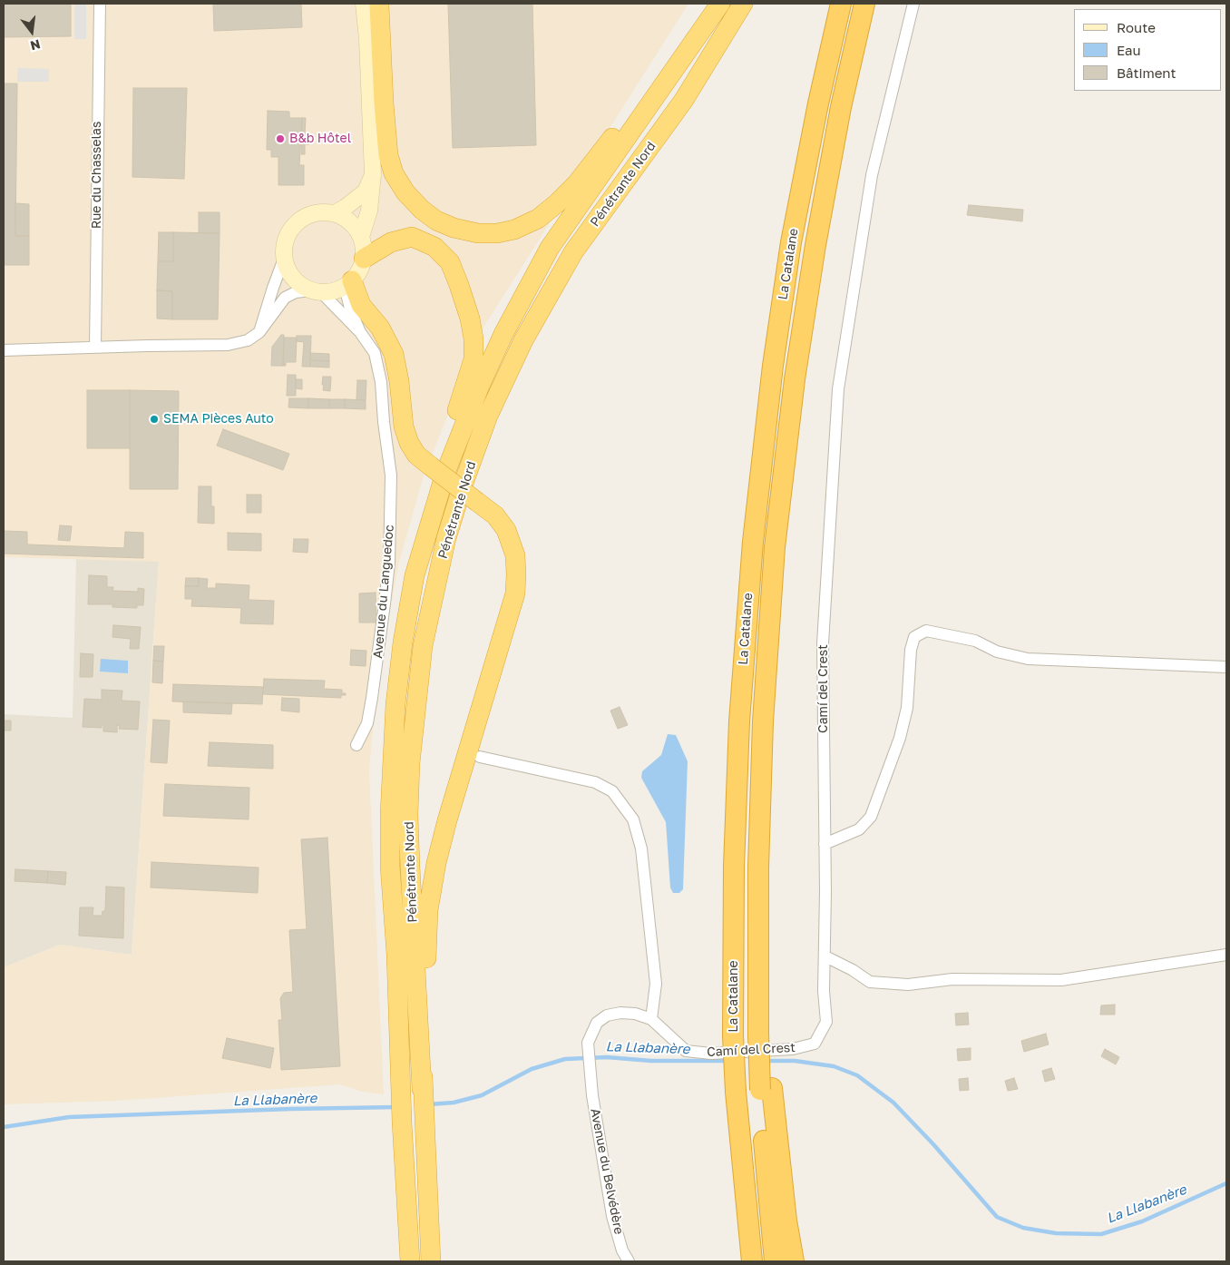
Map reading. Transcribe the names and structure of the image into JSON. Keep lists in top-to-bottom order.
{
  "streets": {
    "highway": ["Pénétrante Nord", "La Catalane"],
    "street": [
      "Rue du Chasselas",
      "Avenue du Languedoc",
      "Camí del Crest",
      "Avenue du Belvédère"
    ]
  },
  "crossings": [
    ["Camí del Crest", "Avenue du Belvédère"]
  ],
  "water": ["La Llabanère"],
  "places": ["B&b Hôtel", "SEMA Pièces Auto"],
  "legend": ["Route", "Eau", "Bâtiment"],
  "north": "bottom"
}
